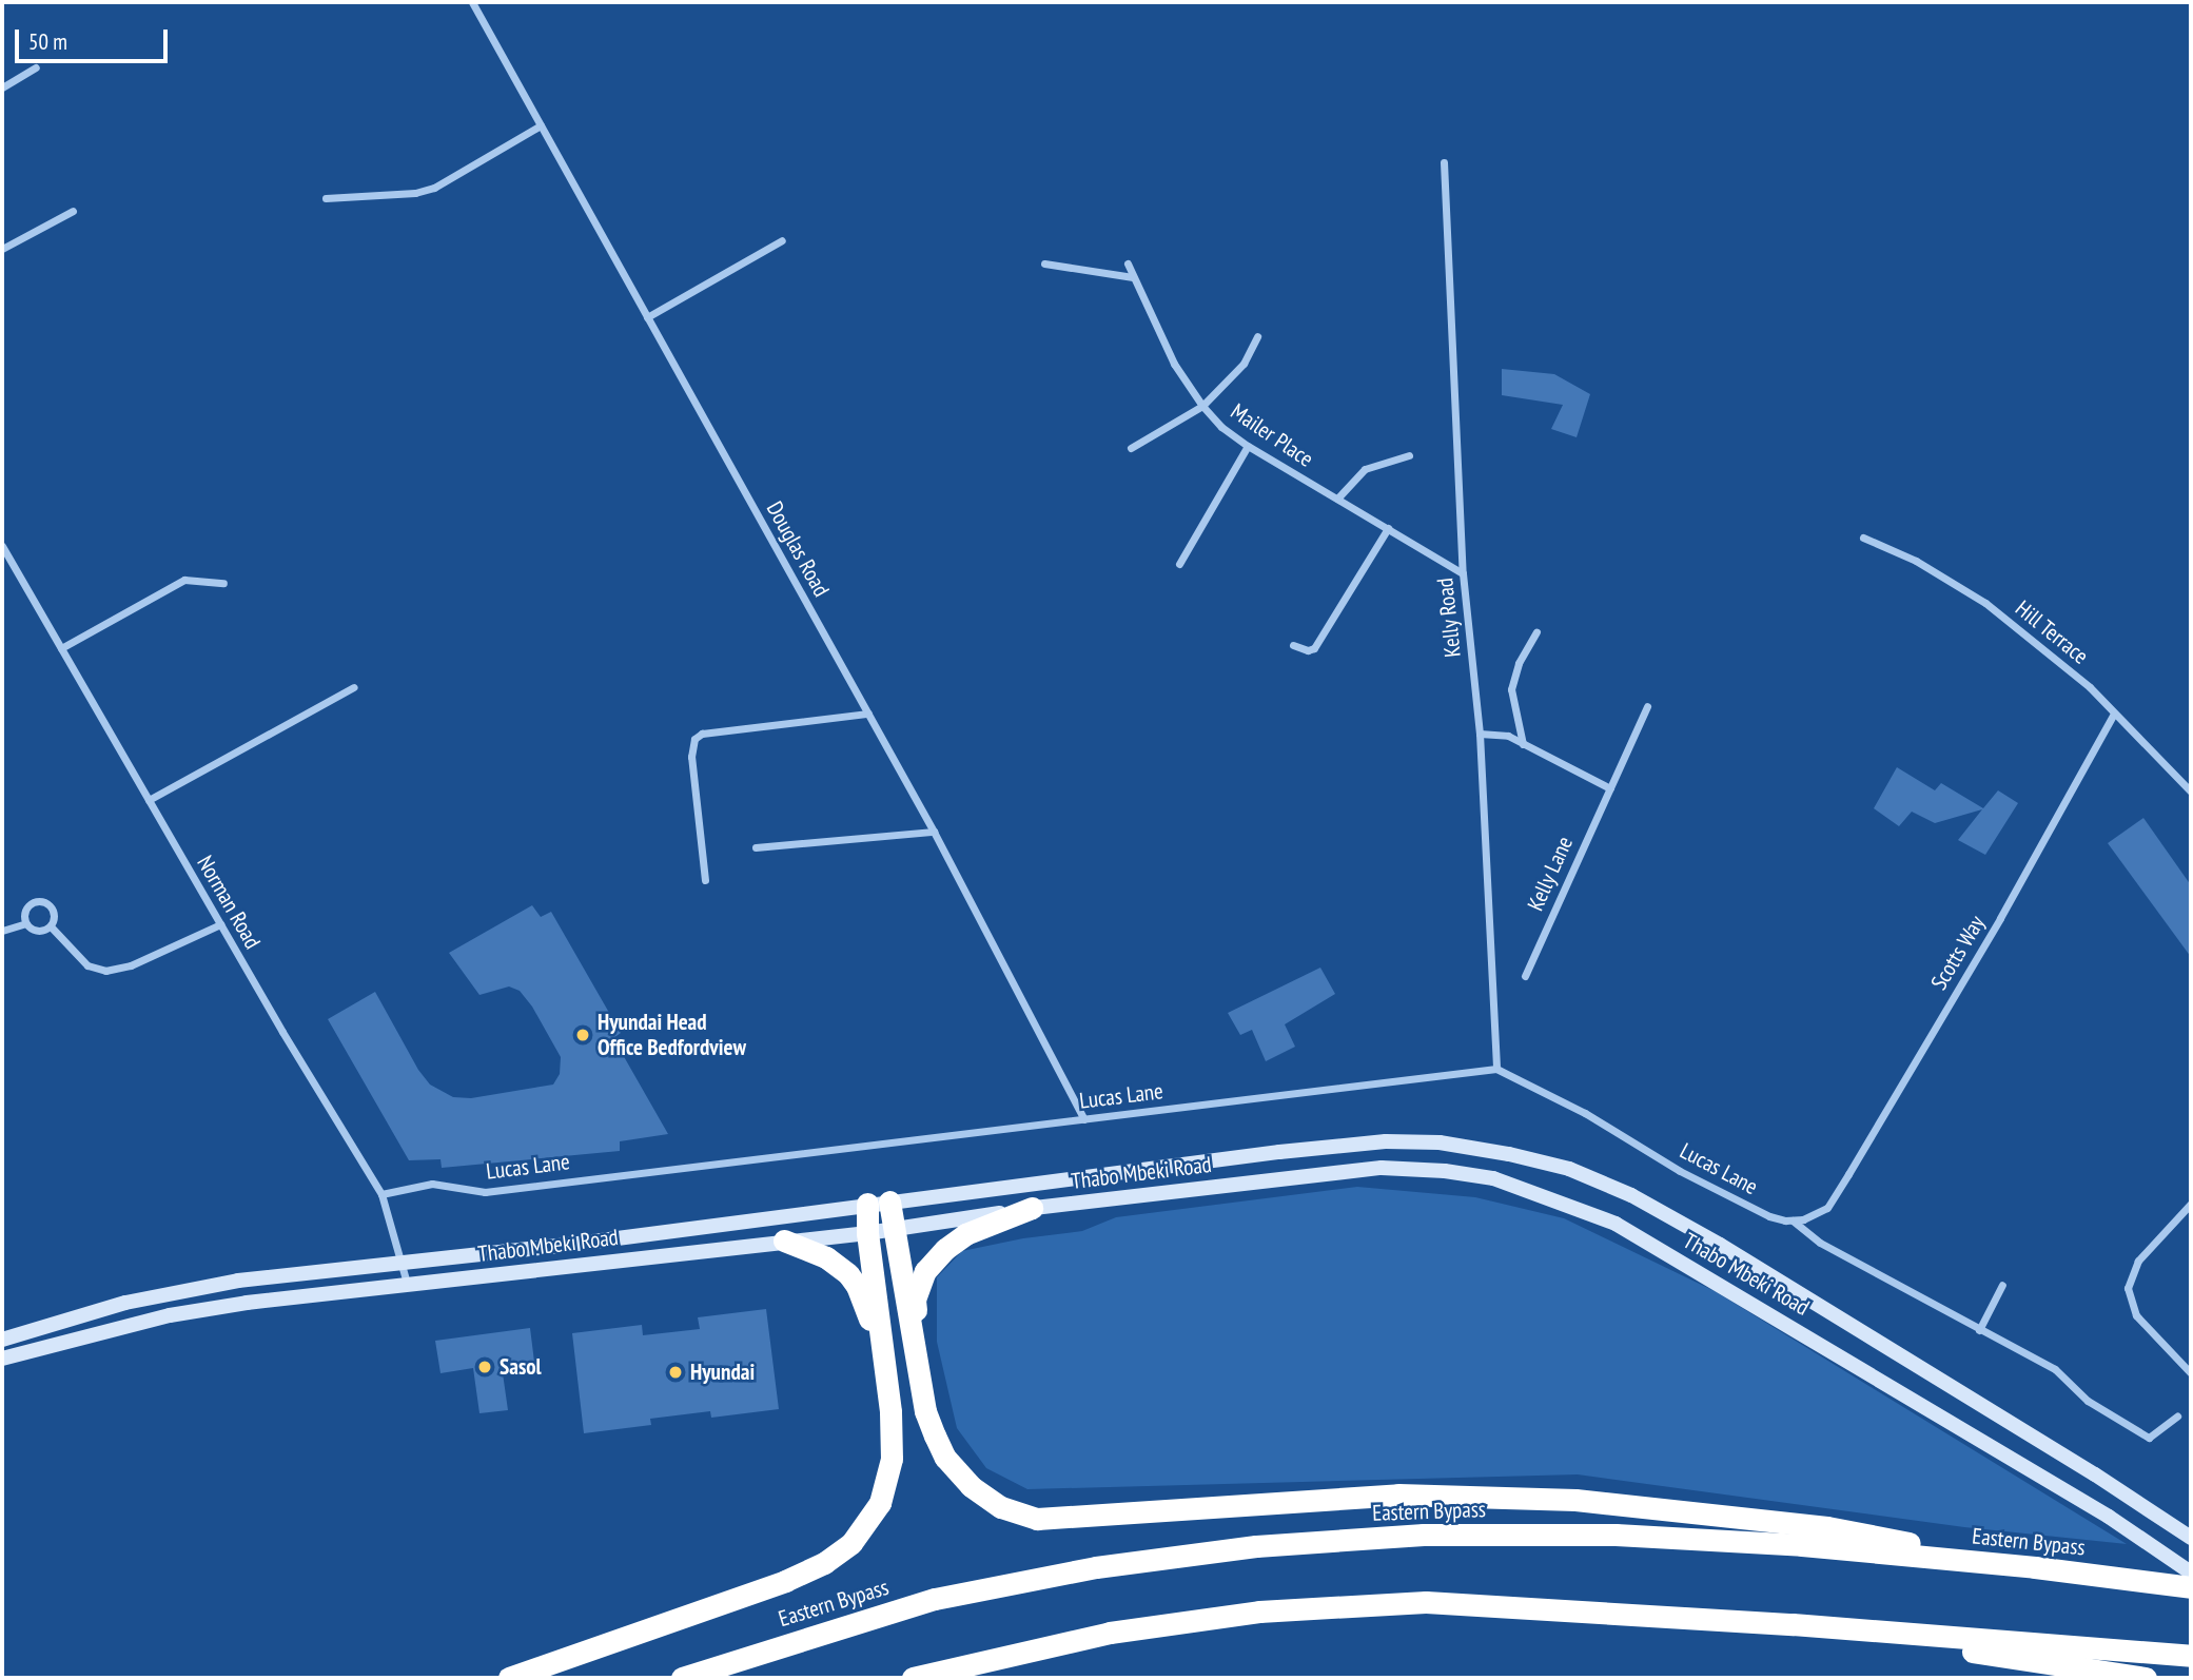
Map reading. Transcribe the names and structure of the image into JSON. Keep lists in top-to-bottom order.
{
  "streets": {
    "highway": ["Eastern Bypass"],
    "main road": ["Thabo Mbeki Road"],
    "street": [
      "Mailer Place",
      "Douglas Road",
      "Kelly Road",
      "Hill Terrace",
      "Kelly Lane",
      "Norman Road",
      "Scotts Way",
      "Lucas Lane"
    ]
  },
  "crossings": [
    ["Mailer Place", "Kelly Road"],
    ["Douglas Road", "Lucas Lane"],
    ["Kelly Road", "Lucas Lane"],
    ["Hill Terrace", "Scotts Way"],
    ["Norman Road", "Lucas Lane"],
    ["Norman Road", "Thabo Mbeki Road"],
    ["Scotts Way", "Lucas Lane"]
  ],
  "places": ["Hyundai Head Office Bedfordview", "Sasol", "Hyundai"],
  "scale_bar": "50 m"
}
